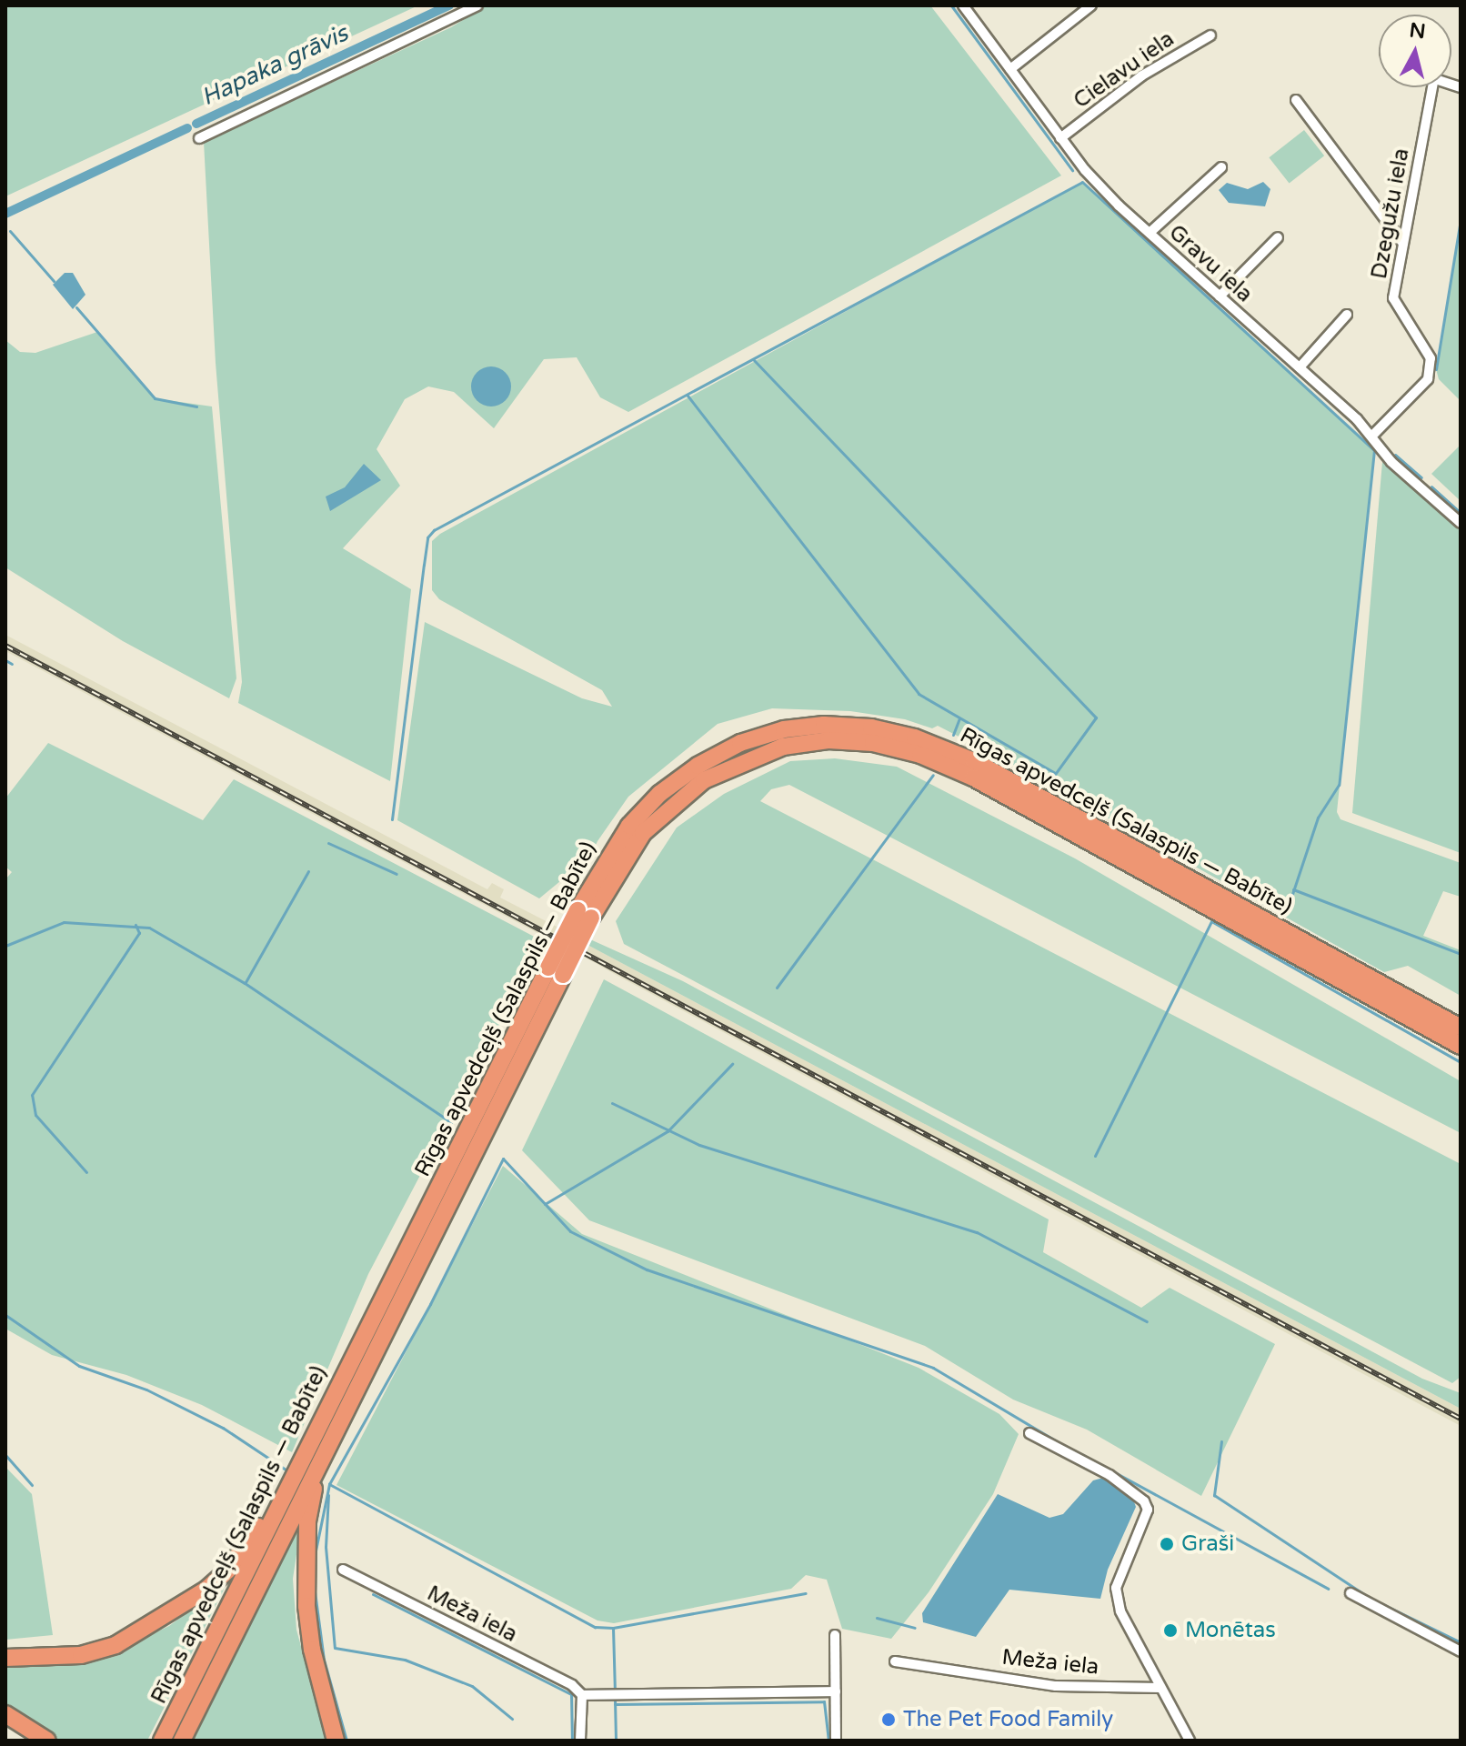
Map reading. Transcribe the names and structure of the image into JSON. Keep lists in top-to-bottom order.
{
  "streets": {
    "highway": ["Rīgas apvedceļš (Salaspils — Babīte)"],
    "street": [
      "Cielavu iela",
      "Dzegužu iela",
      "Gravu iela",
      "Meža iela"
    ]
  },
  "crossings": [
    ["Cielavu iela", "Gravu iela"],
    ["Dzegužu iela", "Gravu iela"]
  ],
  "water": ["Hapaka grāvis"],
  "places": ["Graši", "Monētas", "The Pet Food Family"],
  "north": "top"
}
